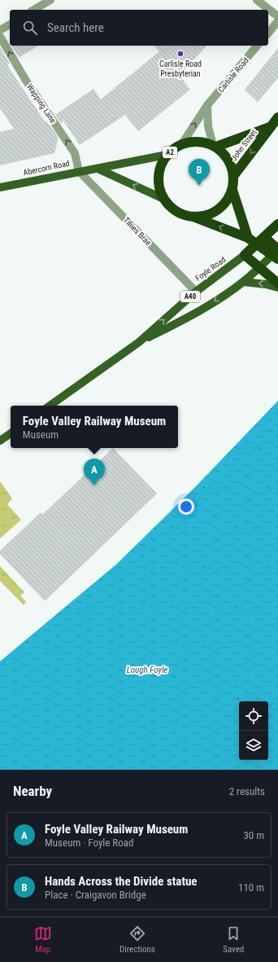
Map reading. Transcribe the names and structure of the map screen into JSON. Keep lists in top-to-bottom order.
{
  "streets": {
    "highway": ["John Street", "A2", "Foyle Road"],
    "main road": ["Abercorn Road", "A40"],
    "street": ["Carlisle Road", "Wapping Lane", "Tiliies Brae"]
  },
  "crossings": [
    ["Carlisle Road", "John Street"],
    ["Carlisle Road", "A2"],
    ["Carlisle Road", "Abercorn Road"],
    ["Wapping Lane", "Abercorn Road"],
    ["Wapping Lane", "Tiliies Brae"],
    ["John Street", "A2"],
    ["John Street", "Abercorn Road"],
    ["A2", "Abercorn Road"],
    ["Abercorn Road", "Tiliies Brae"],
    ["Tiliies Brae", "Foyle Road"]
  ],
  "one_way": ["Carlisle Road", "Wapping Lane", "John Street"],
  "water": ["Lough Foyle"],
  "places": ["Carlisle Road Presbyterian"],
  "page": {
    "search": "Search here",
    "pins": ["B", "A"],
    "popup": ["Foyle Valley Railway Museum", "Museum"],
    "heading": ["Nearby", "2 results"],
    "list": [
      {
        "mark": "A",
        "name": "Foyle Valley Railway Museum",
        "note": "Museum · Foyle Road",
        "value": "30 m"
      },
      {
        "mark": "B",
        "name": "Hands Across the Divide statue",
        "note": "Place · Craigavon Bridge",
        "value": "110 m"
      }
    ],
    "nav": ["Map", "Directions", "Saved"]
  }
}
